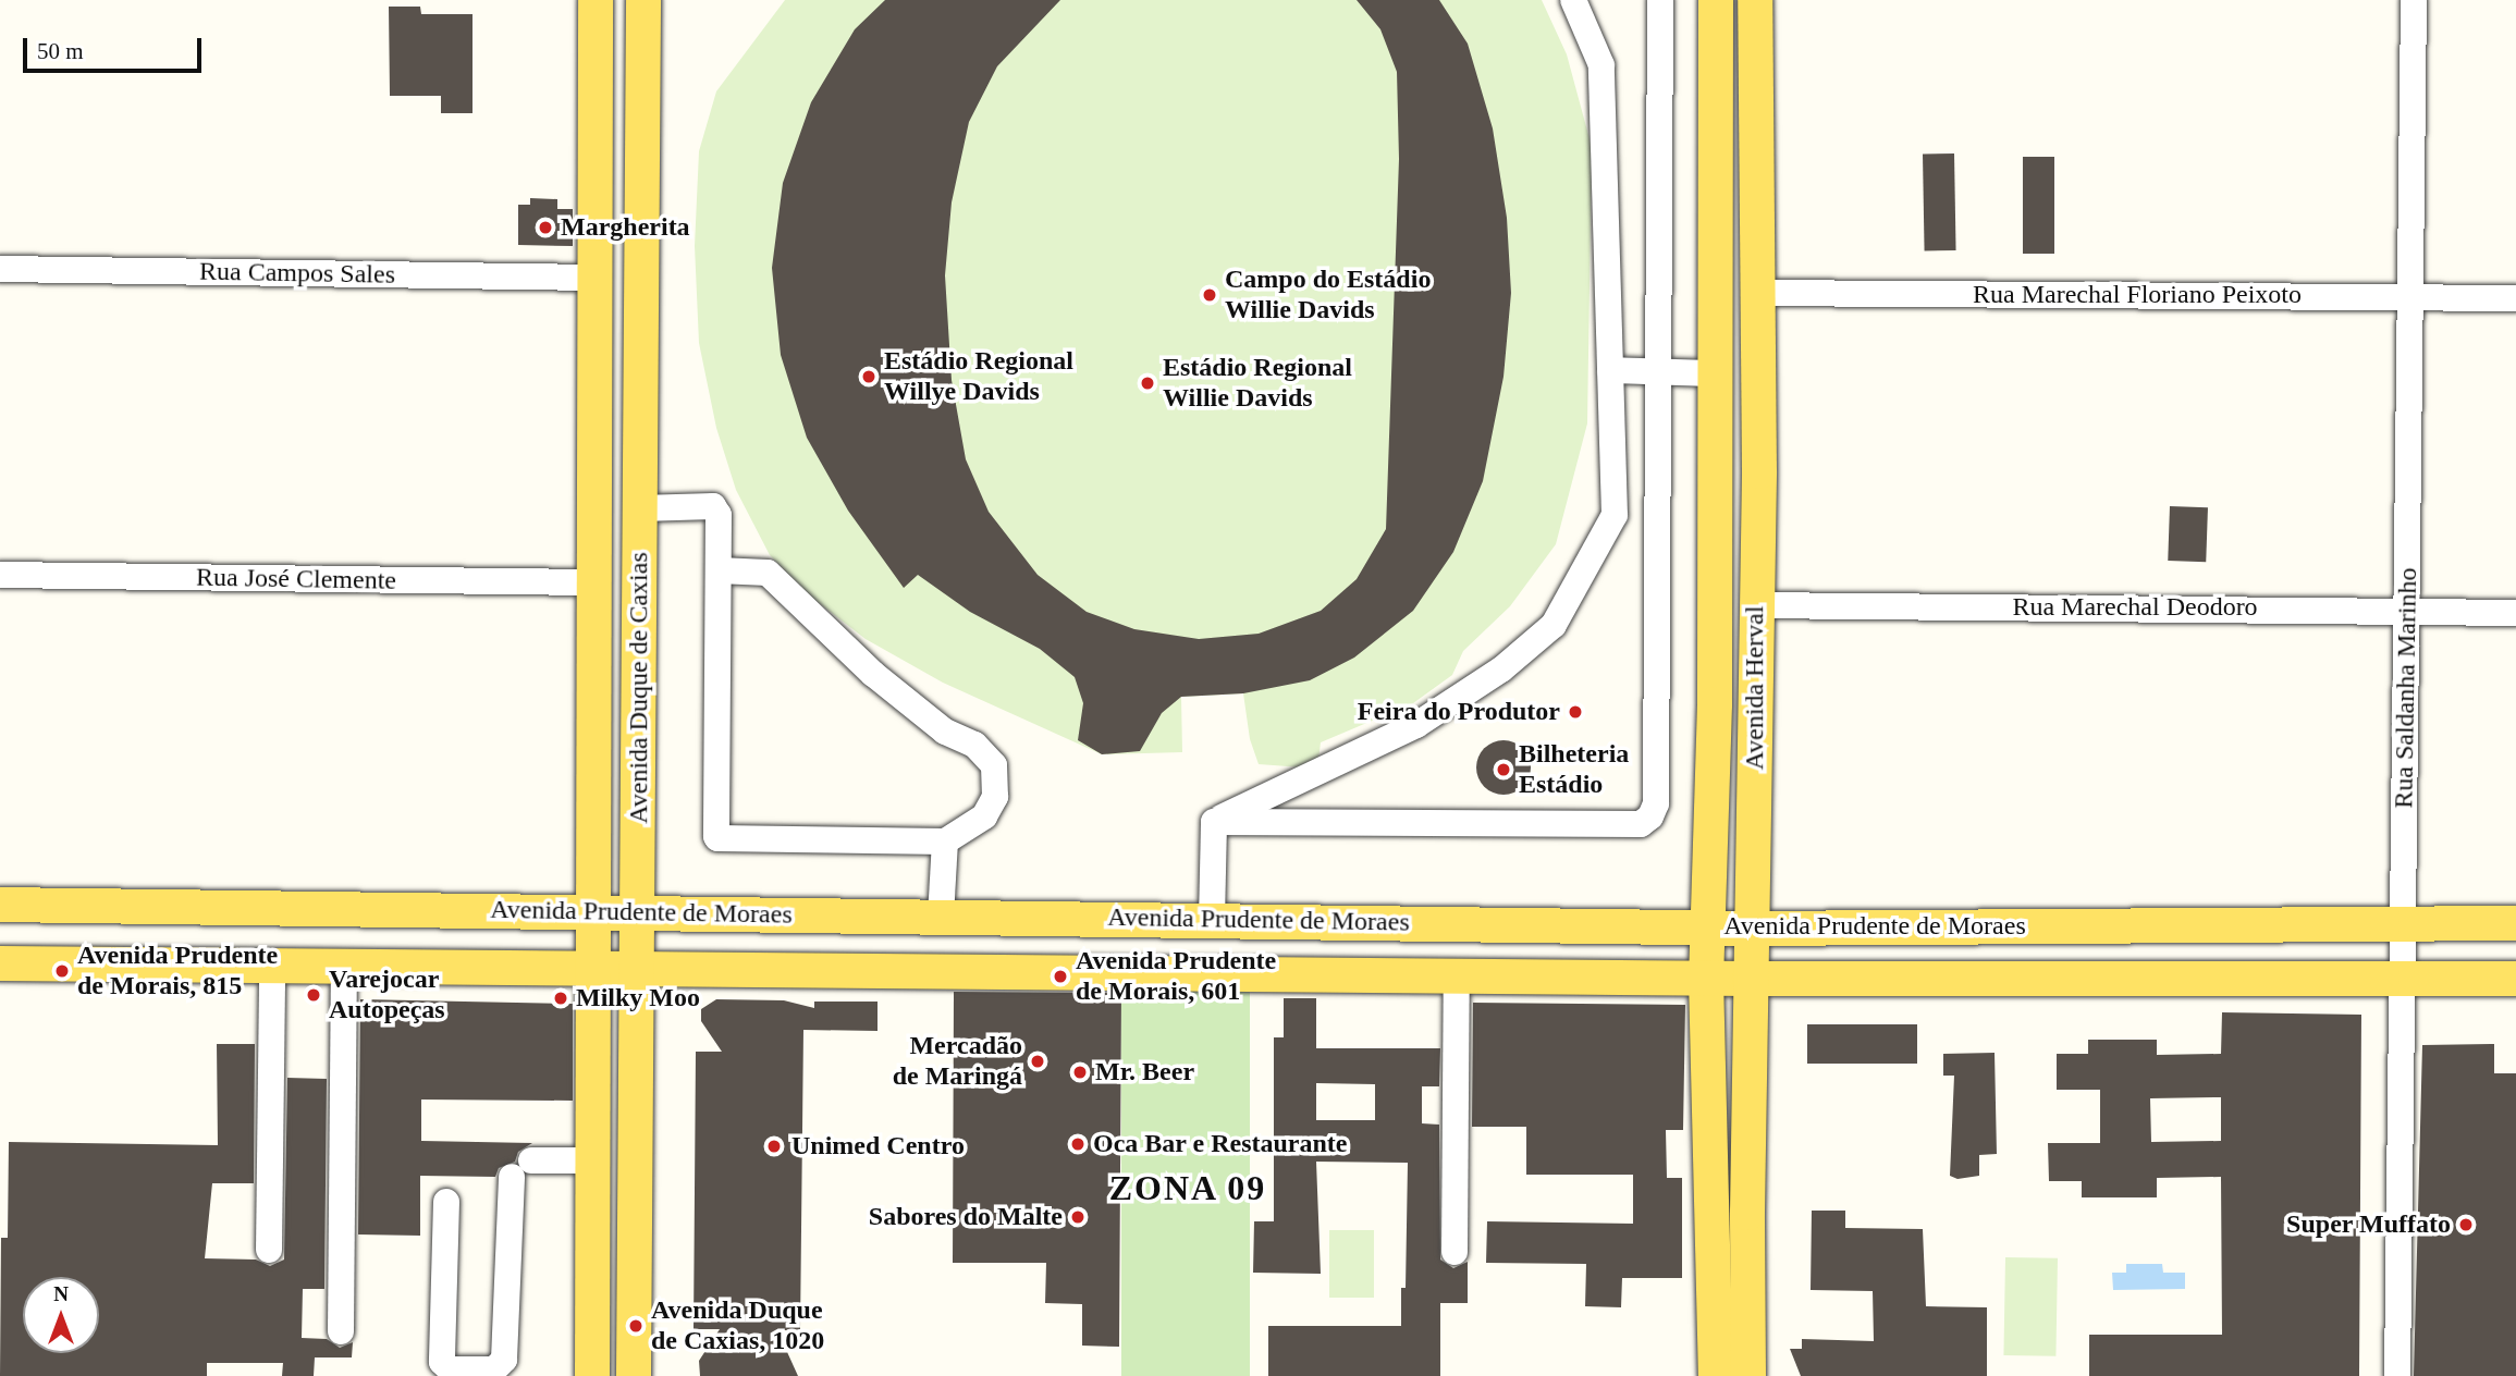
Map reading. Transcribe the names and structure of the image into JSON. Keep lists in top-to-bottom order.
{
  "streets": {
    "main road": ["Avenida Duque de Caxias", "Avenida Herval", "Avenida Prudente de Moraes"],
    "street": [
      "Rua Campos Sales",
      "Rua Marechal Floriano Peixoto",
      "Rua José Clemente",
      "Rua Marechal Deodoro",
      "Rua Saldanha Marinho"
    ]
  },
  "crossings": [
    ["Rua Campos Sales", "Avenida Duque de Caxias"],
    ["Rua Marechal Floriano Peixoto", "Avenida Herval"],
    ["Rua Marechal Floriano Peixoto", "Rua Saldanha Marinho"],
    ["Rua José Clemente", "Avenida Duque de Caxias"],
    ["Rua Marechal Deodoro", "Avenida Herval"],
    ["Rua Marechal Deodoro", "Rua Saldanha Marinho"],
    ["Avenida Duque de Caxias", "Avenida Prudente de Moraes"],
    ["Avenida Herval", "Avenida Prudente de Moraes"],
    ["Rua Saldanha Marinho", "Avenida Prudente de Moraes"]
  ],
  "districts": ["ZONA 09"],
  "places": [
    "Margherita",
    "Campo do Estádio Willie Davids",
    "Estádio Regional Willye Davids",
    "Estádio Regional Willie Davids",
    "Feira do Produtor",
    "Bilheteria Estádio",
    "Avenida Prudente de Morais, 815",
    "Avenida Prudente de Morais, 601",
    "Varejocar Autopeças",
    "Milky Moo",
    "Mercadão de Maringá",
    "Mr. Beer",
    "Oca Bar e Restaurante",
    "Unimed Centro",
    "Sabores do Malte",
    "Super Muffato",
    "Avenida Duque de Caxias, 1020"
  ],
  "scale_bar": "50 m",
  "north": "top"
}
